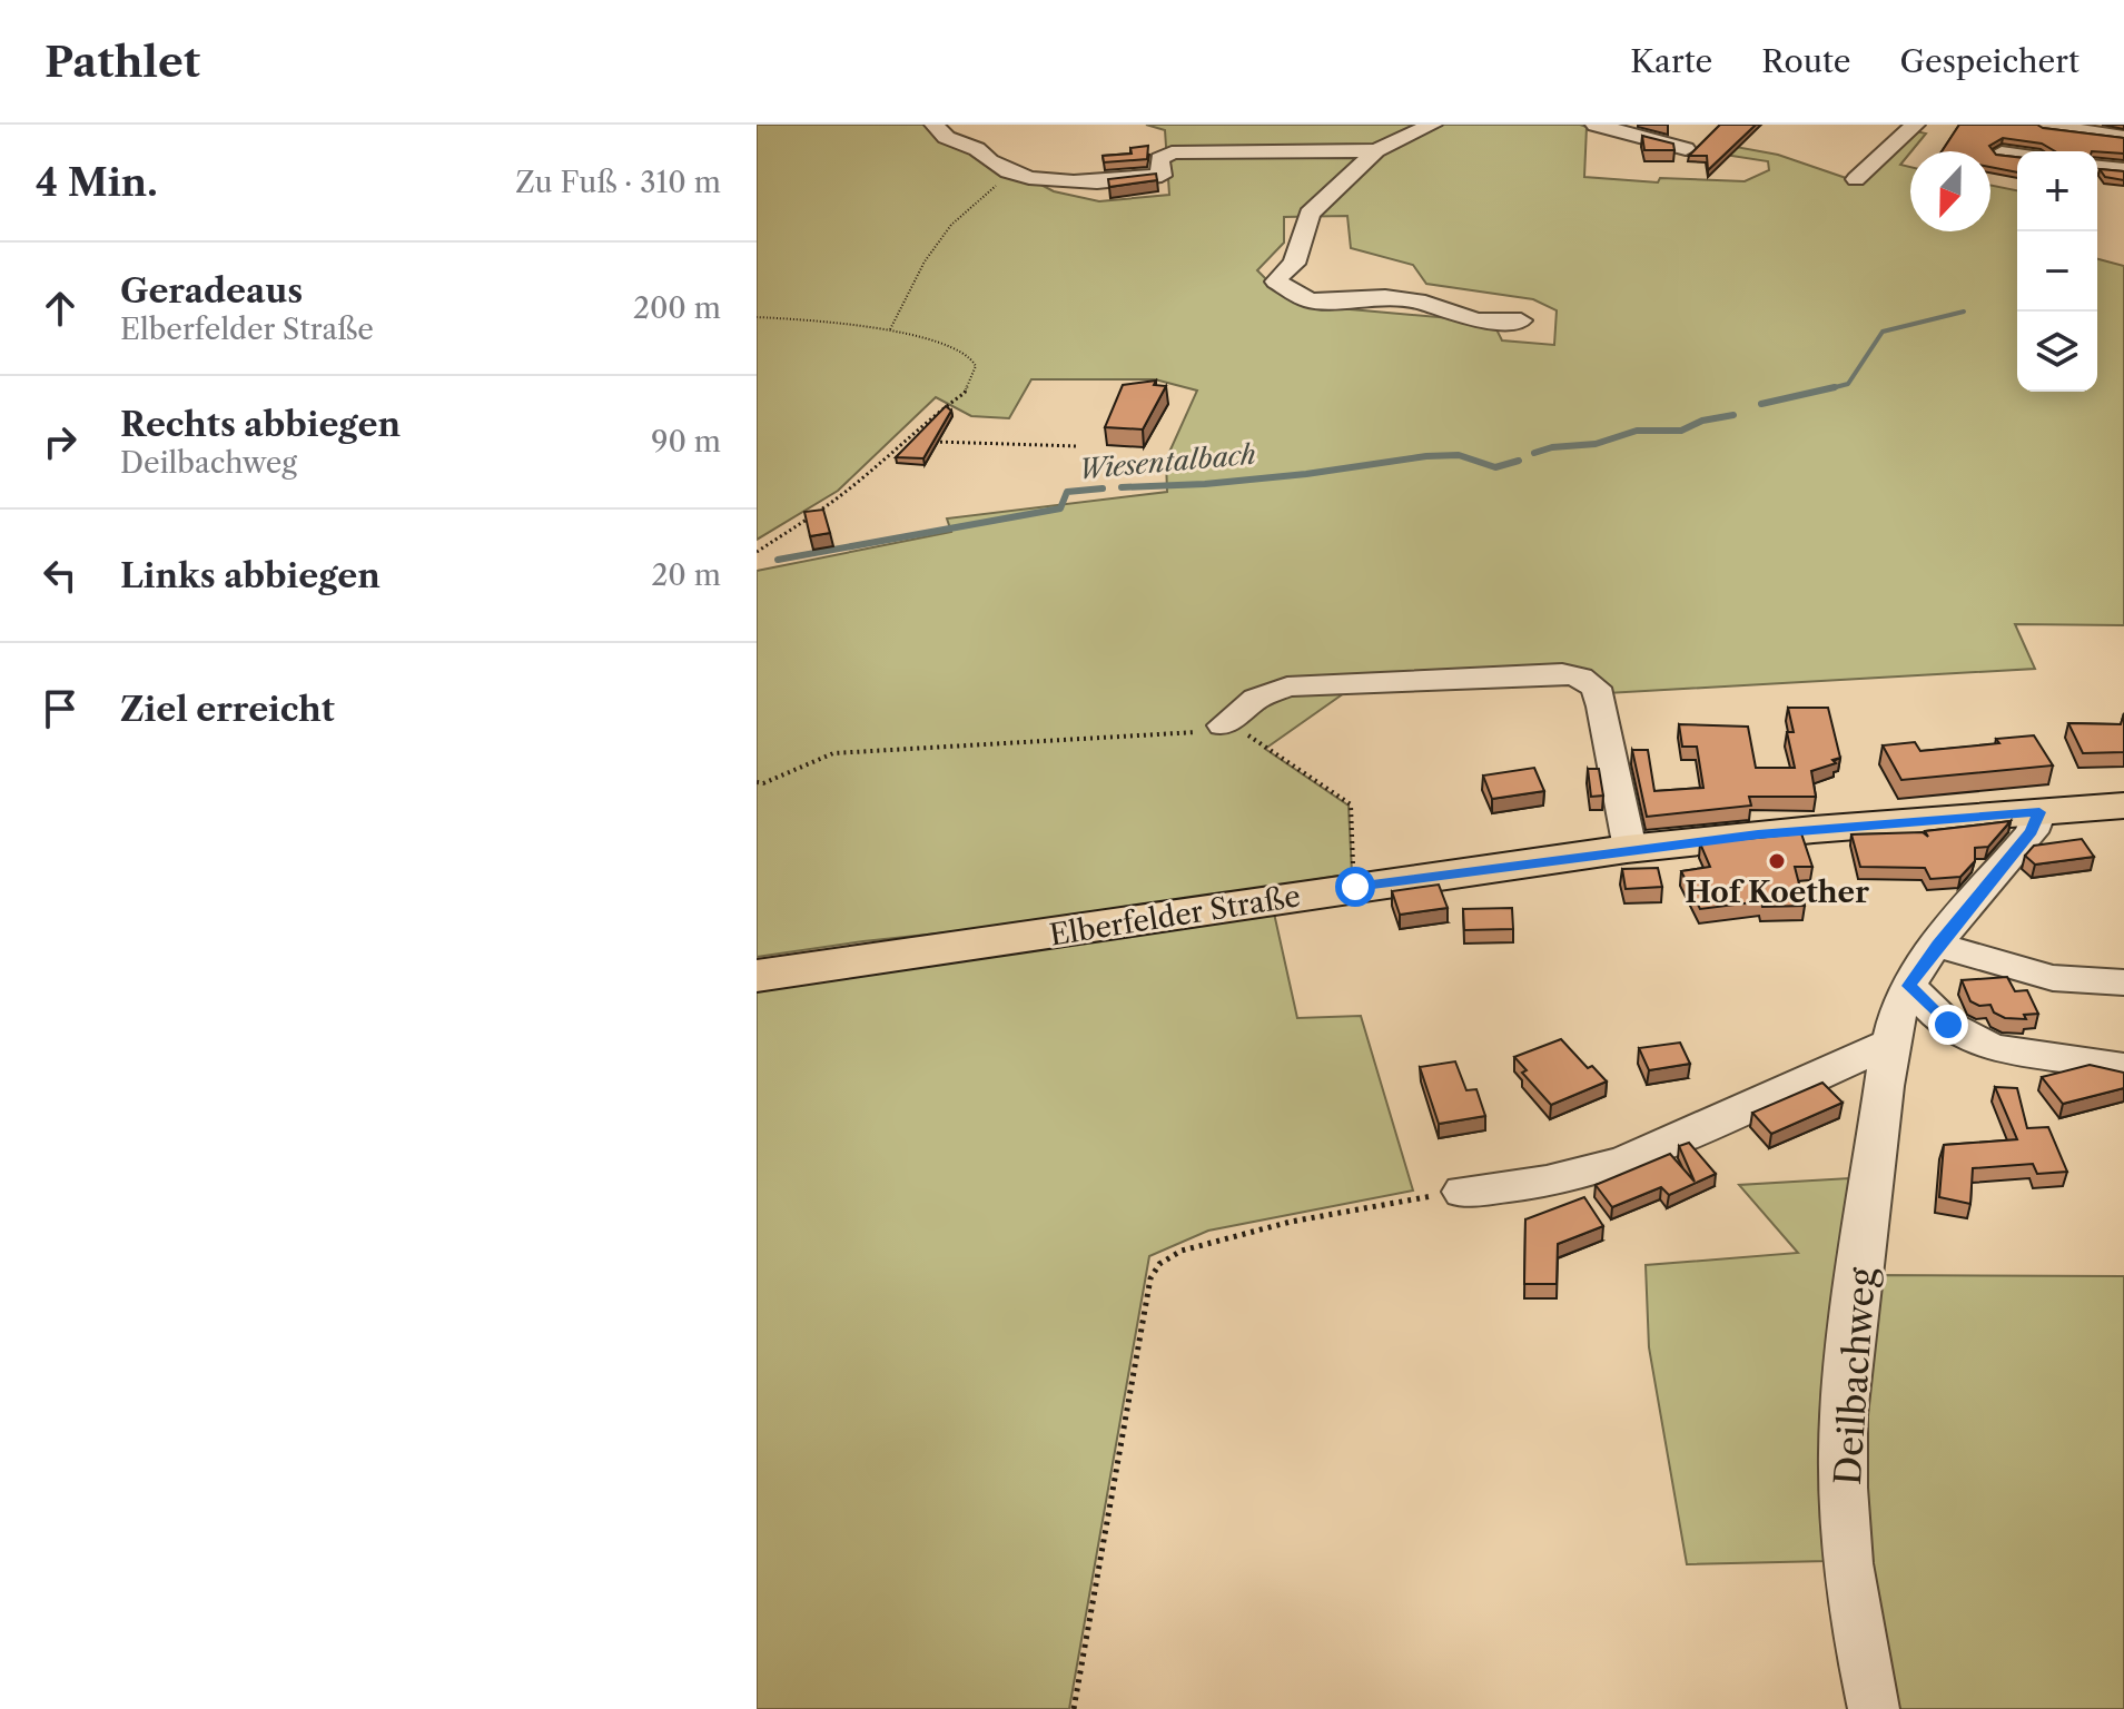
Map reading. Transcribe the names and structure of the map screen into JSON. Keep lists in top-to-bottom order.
{
  "streets": {
    "main road": ["Elberfelder Straße"],
    "street": ["Deilbachweg"]
  },
  "crossings": [
    ["Elberfelder Straße", "Deilbachweg"]
  ],
  "water": ["Wiesentalbach"],
  "places": ["Hof Koether"],
  "north": "bottom",
  "page": {
    "header": "Pathlet",
    "nav": ["Karte", "Route", "Gespeichert"],
    "heading": ["4 Min.", "Zu Fuß · 310 m"],
    "map_buttons": ["+", "−"],
    "list": [
      ["Geradeaus", "Elberfelder Straße", "200 m"],
      ["Rechts abbiegen", "Deilbachweg", "90 m"],
      ["Links abbiegen", "20 m"],
      "Ziel erreicht"
    ]
  }
}
